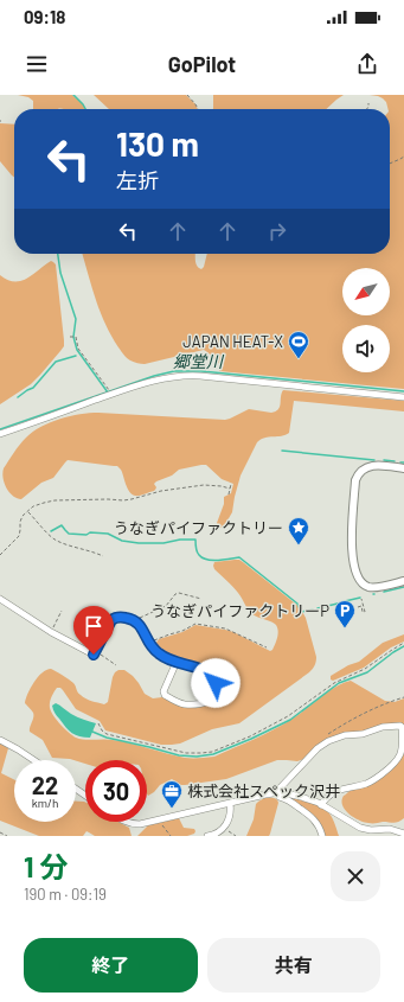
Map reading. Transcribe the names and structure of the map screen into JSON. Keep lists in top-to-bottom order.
{
  "water": ["郷堂川"],
  "places": {
    "sports": ["JAPAN HEAT-X"],
    "place": ["うなぎパイファクトリー"],
    "parking": ["うなぎパイファクトリーP"],
    "office": ["株式会社スペック沢井"]
  },
  "north": "bottom left",
  "page": {
    "status": "09:18",
    "header": "GoPilot",
    "turn": ["130 m", "左折"],
    "speed": "22 km/h",
    "limit": "30",
    "heading": ["1 分", "190 m · 09:19"],
    "buttons": ["終了", "共有"]
  }
}
